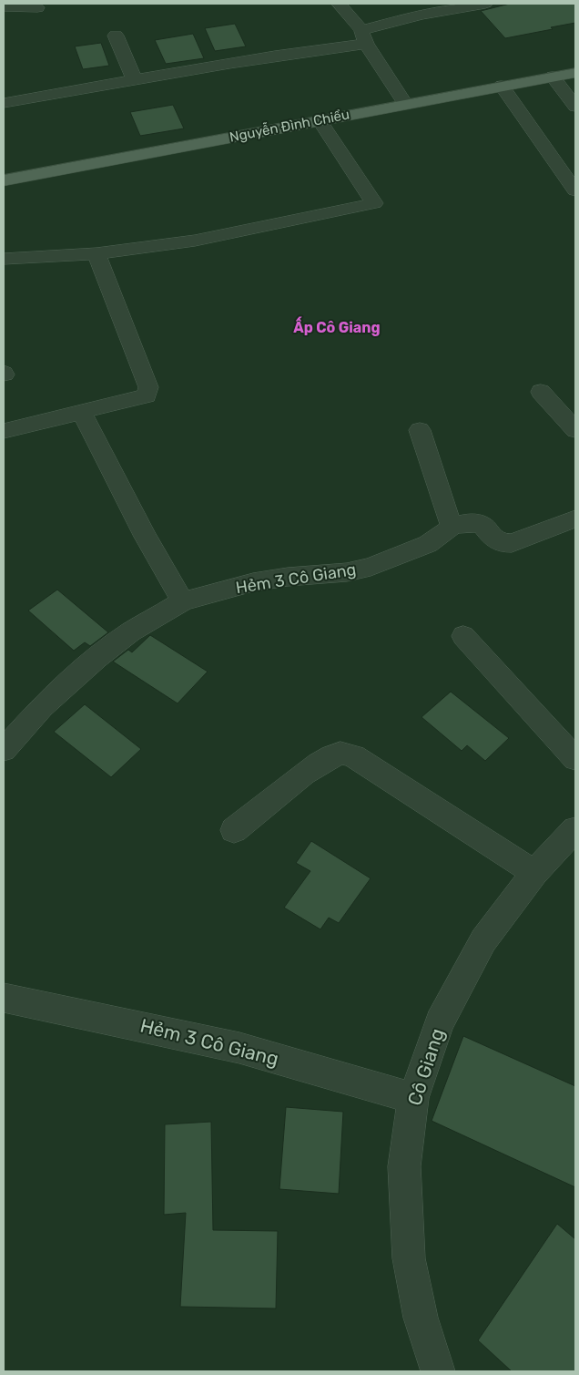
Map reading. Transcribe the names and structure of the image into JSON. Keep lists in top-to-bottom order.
{
  "streets": {
    "main road": ["Nguyễn Đình Chiểu"],
    "street": ["Hẻm 3 Cô Giang", "Cô Giang"]
  },
  "crossings": [
    ["Hẻm 3 Cô Giang", "Cô Giang"]
  ],
  "districts": ["Ấp Cô Giang"]
}
